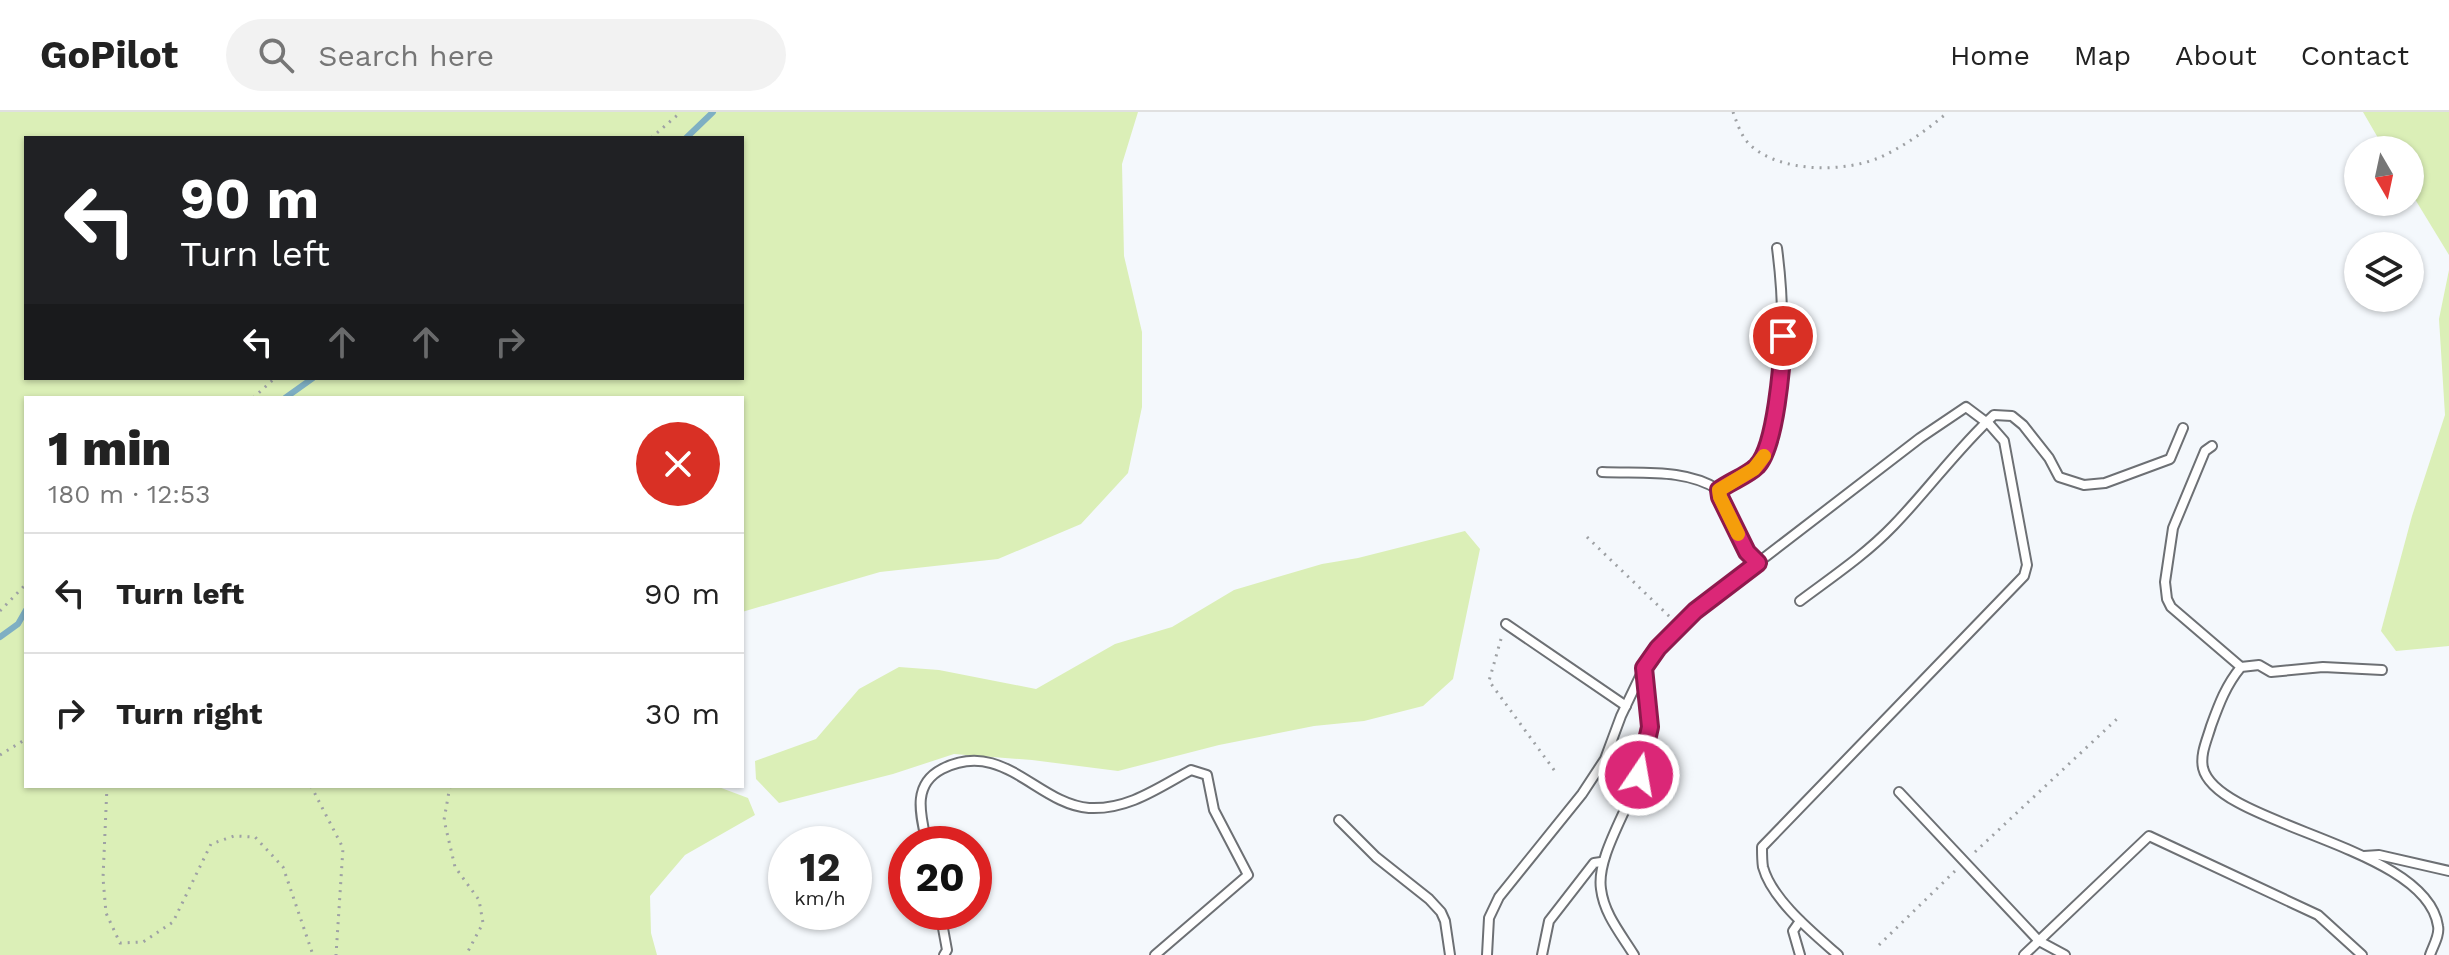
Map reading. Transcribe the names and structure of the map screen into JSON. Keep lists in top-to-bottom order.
{
  "north": "bottom",
  "page": {
    "header": "GoPilot",
    "search": "Search here",
    "nav": [
      "Home",
      "Map",
      "About",
      "Contact"
    ],
    "turn": ["90 m", "Turn left"],
    "heading": ["1 min", "180 m · 12:53"],
    "list": [
      {
        "name": "Turn left",
        "value": "90 m"
      },
      {
        "name": "Turn right",
        "value": "30 m"
      }
    ],
    "speed": "12 km/h",
    "limit": "20"
  }
}
